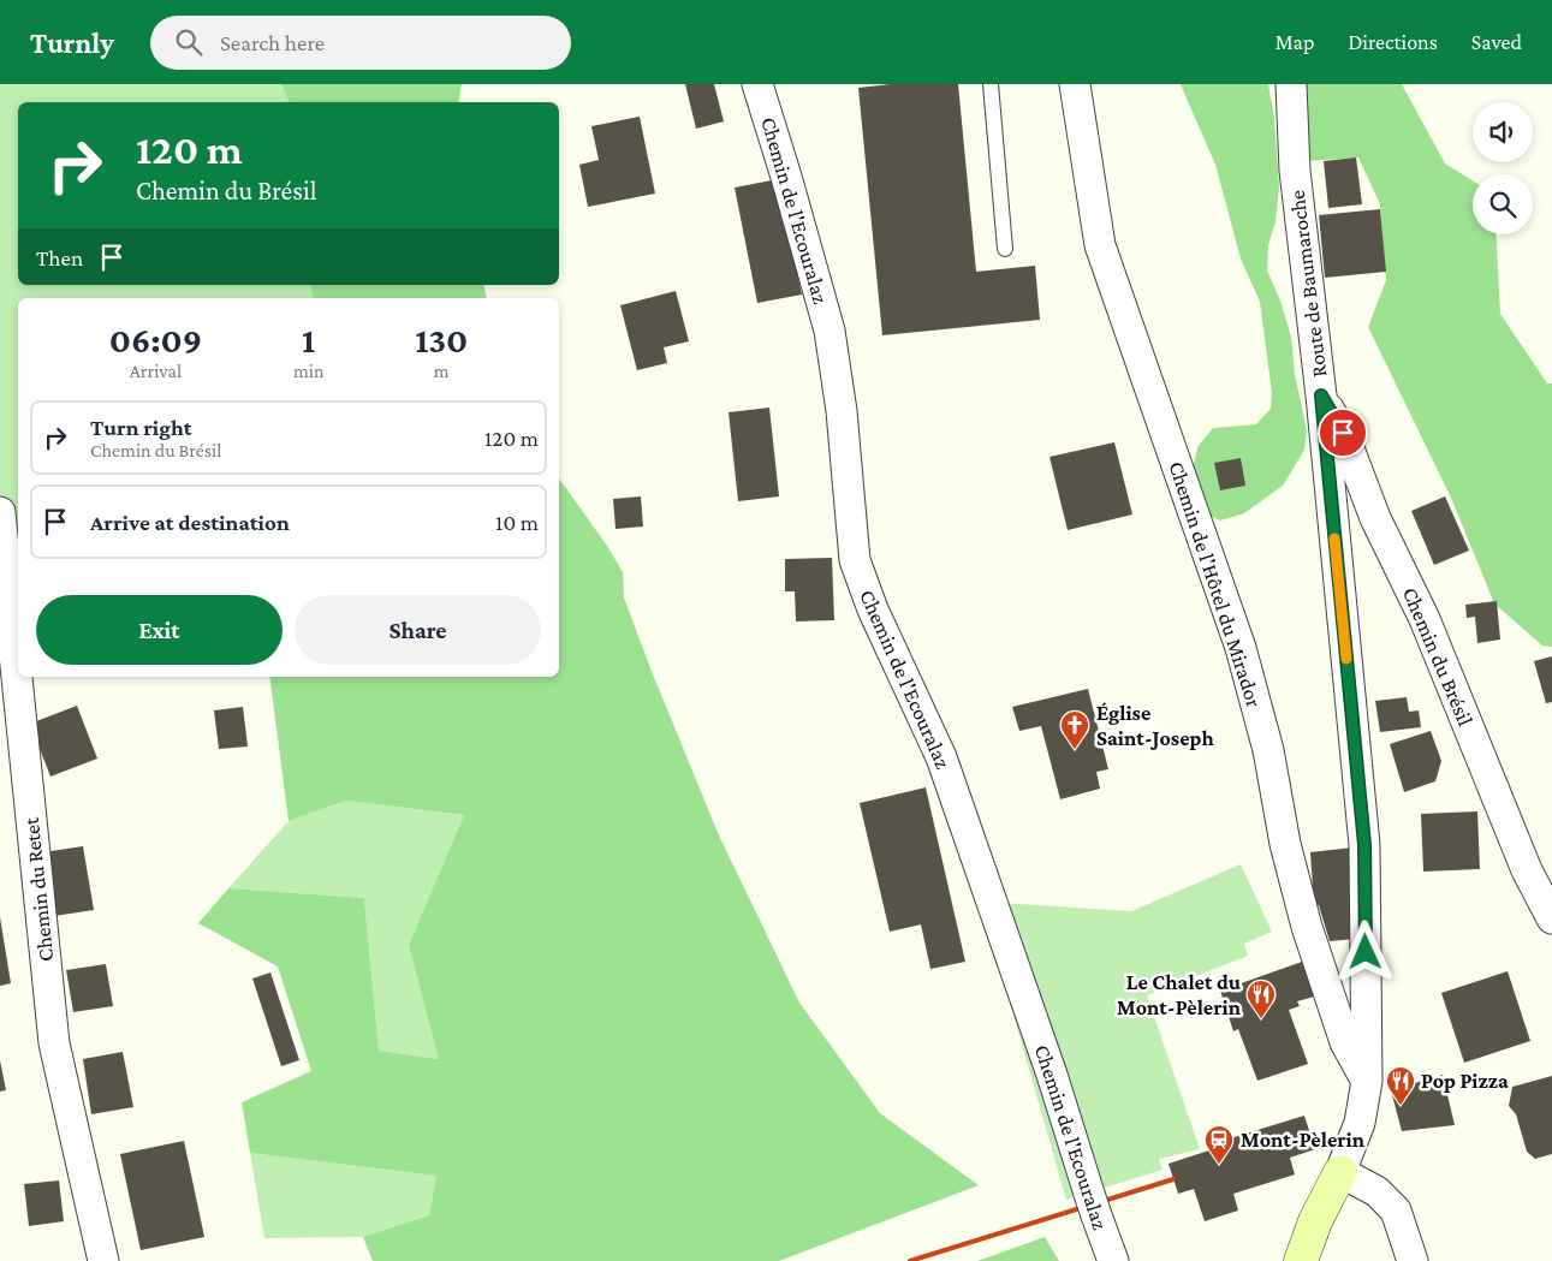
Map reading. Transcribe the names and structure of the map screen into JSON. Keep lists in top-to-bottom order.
{
  "streets": {
    "street": [
      "Chemin de l'Ecouralaz",
      "Route de Baumaroche",
      "Chemin de l'Hôtel du Mirador",
      "Chemin du Brésil",
      "Chemin du Retet"
    ]
  },
  "crossings": [
    ["Route de Baumaroche", "Chemin de l'Hôtel du Mirador"],
    ["Route de Baumaroche", "Chemin du Brésil"]
  ],
  "places": {
    "church": ["Église Saint-Joseph"],
    "restaurant": ["Le Chalet du Mont-Pèlerin", "Pop Pizza"],
    "station": ["Mont-Pèlerin"]
  },
  "page": {
    "header": "Turnly",
    "search": "Search here",
    "nav": ["Map", "Directions", "Saved"],
    "turn": ["120 m", "Chemin du Brésil"],
    "then": "Then",
    "eta": [
      "06:09",
      "Arrival",
      "1",
      "min",
      "130",
      "m"
    ],
    "list": [
      {
        "name": "Turn right",
        "note": "Chemin du Brésil",
        "value": "120 m"
      },
      {
        "name": "Arrive at destination",
        "value": "10 m"
      }
    ],
    "buttons": ["Exit", "Share"]
  }
}
